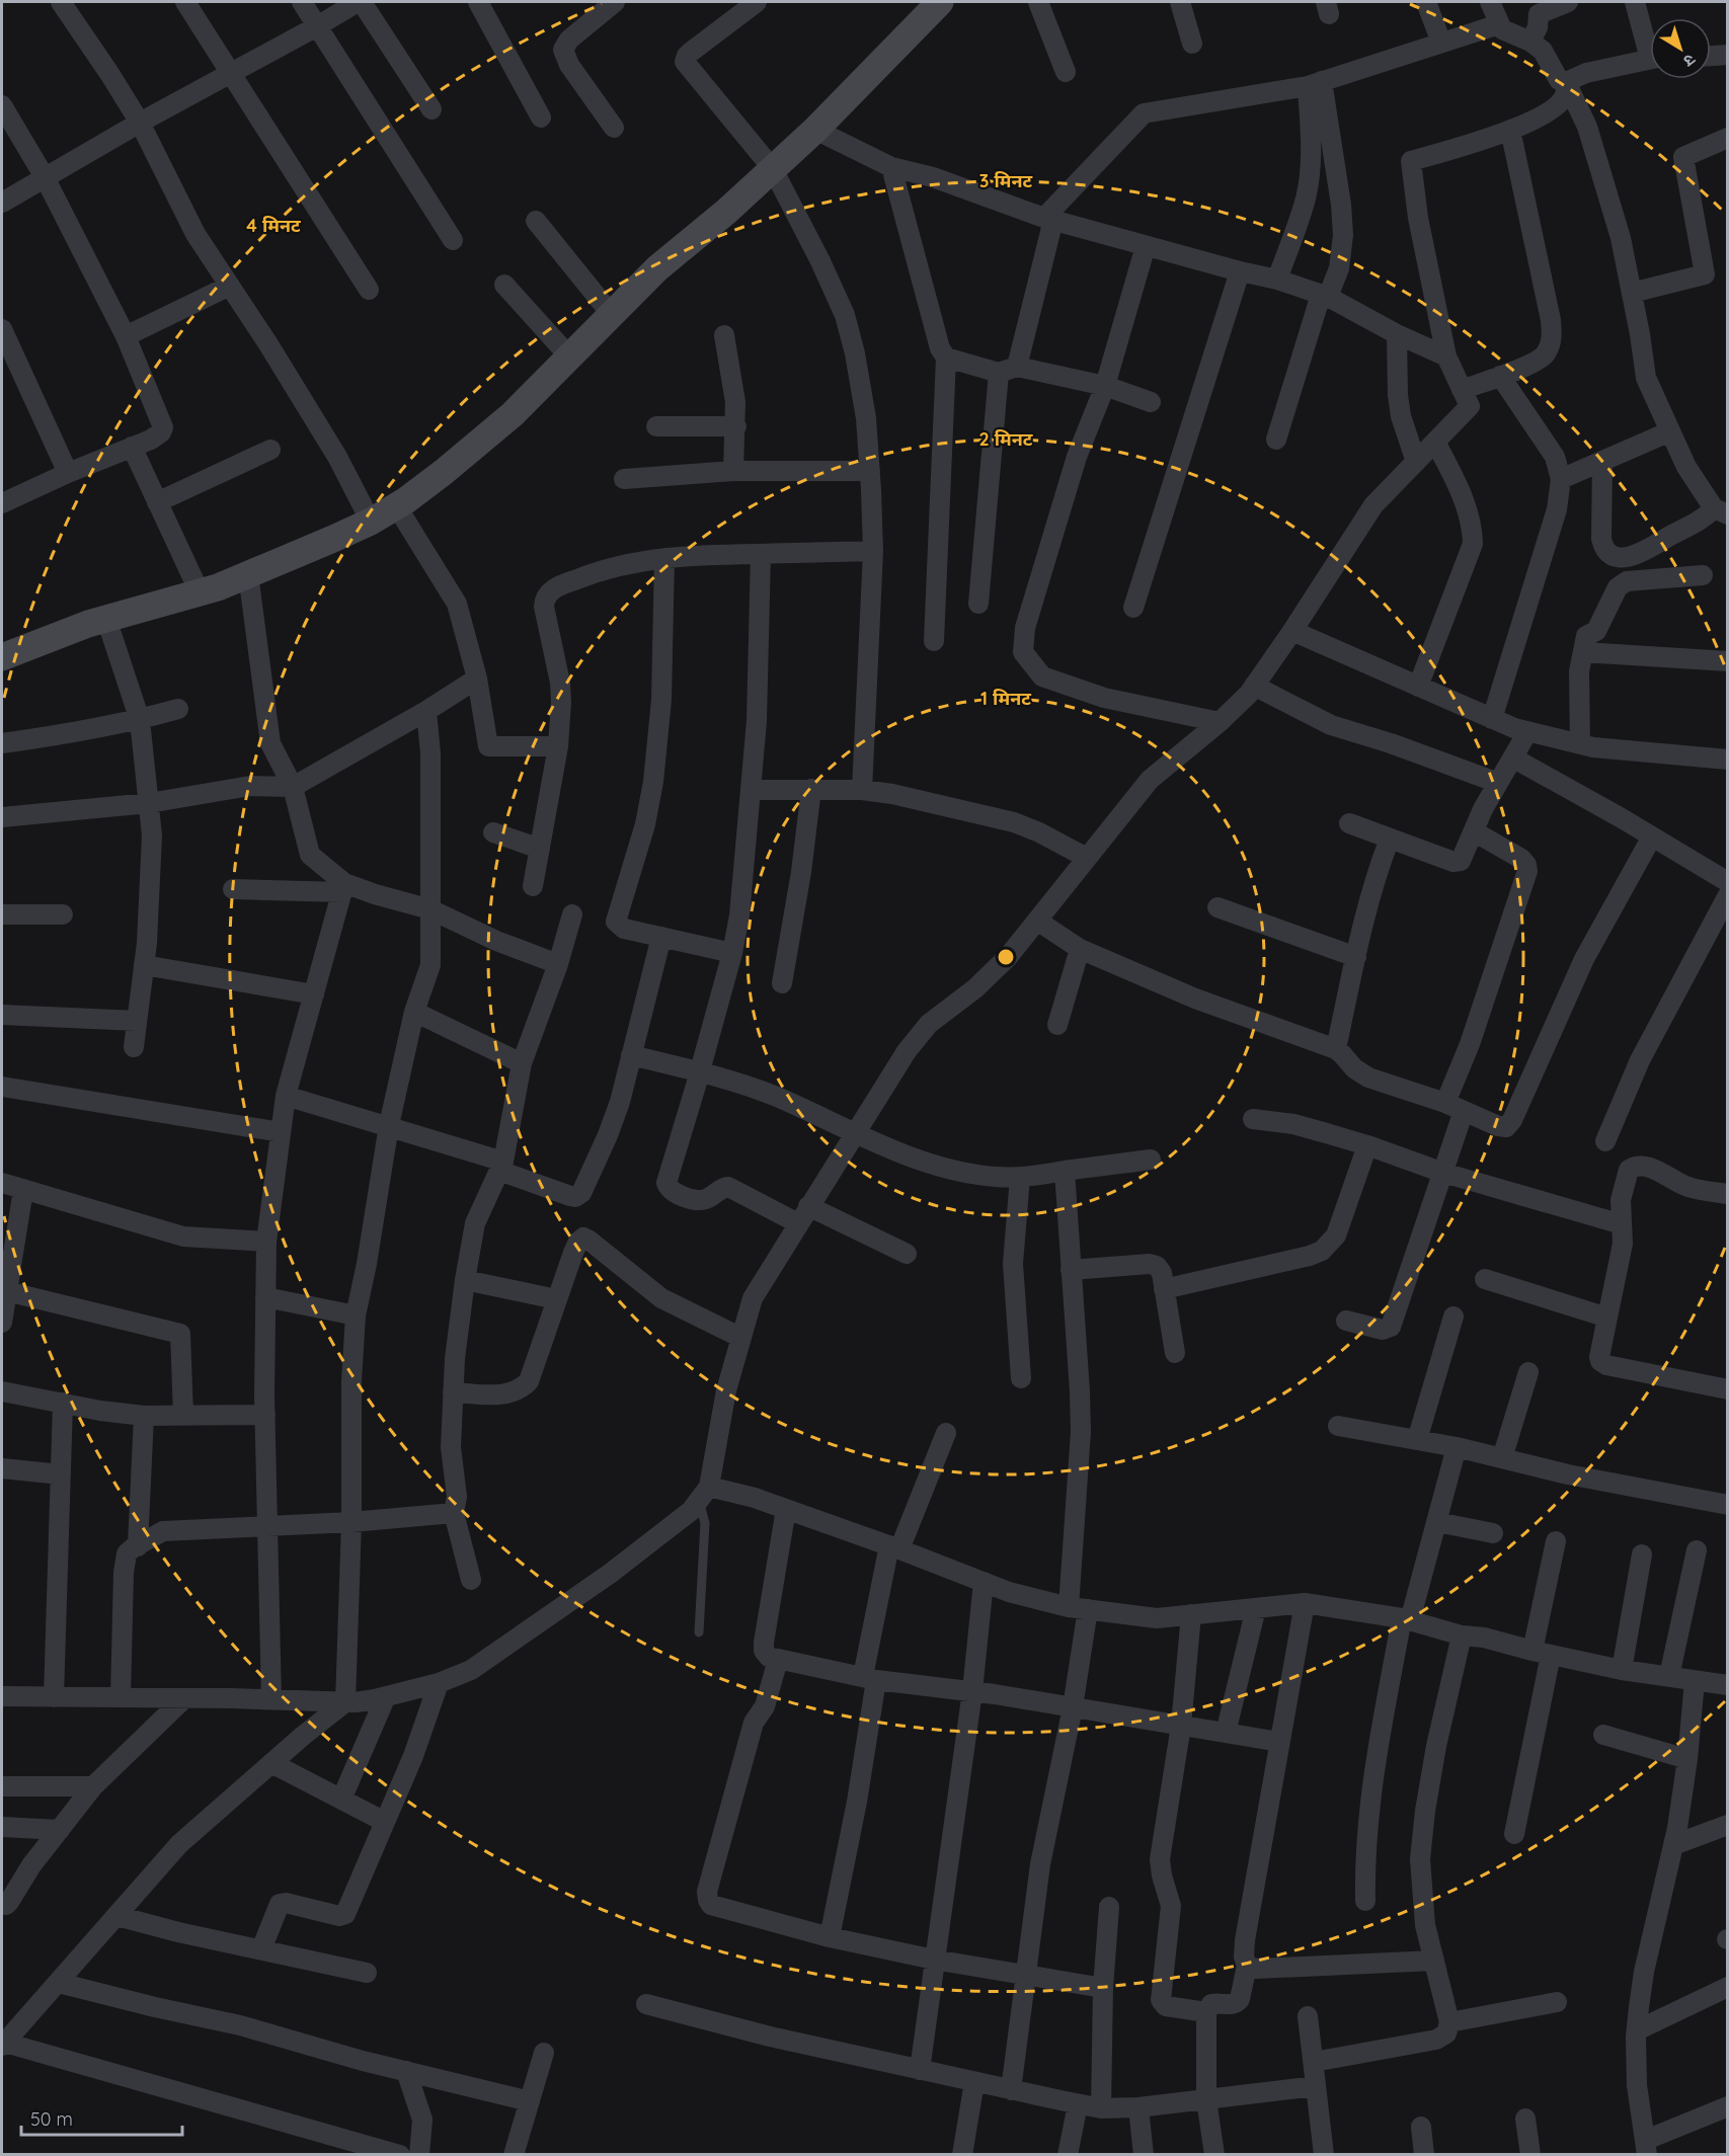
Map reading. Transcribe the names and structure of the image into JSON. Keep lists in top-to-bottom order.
{
  "scale_bar": "50 m",
  "north": "bottom right",
  "rings": [
    "3 मिनट",
    "4 मिनट",
    "2 मिनट",
    "1 मिनट"
  ]
}
